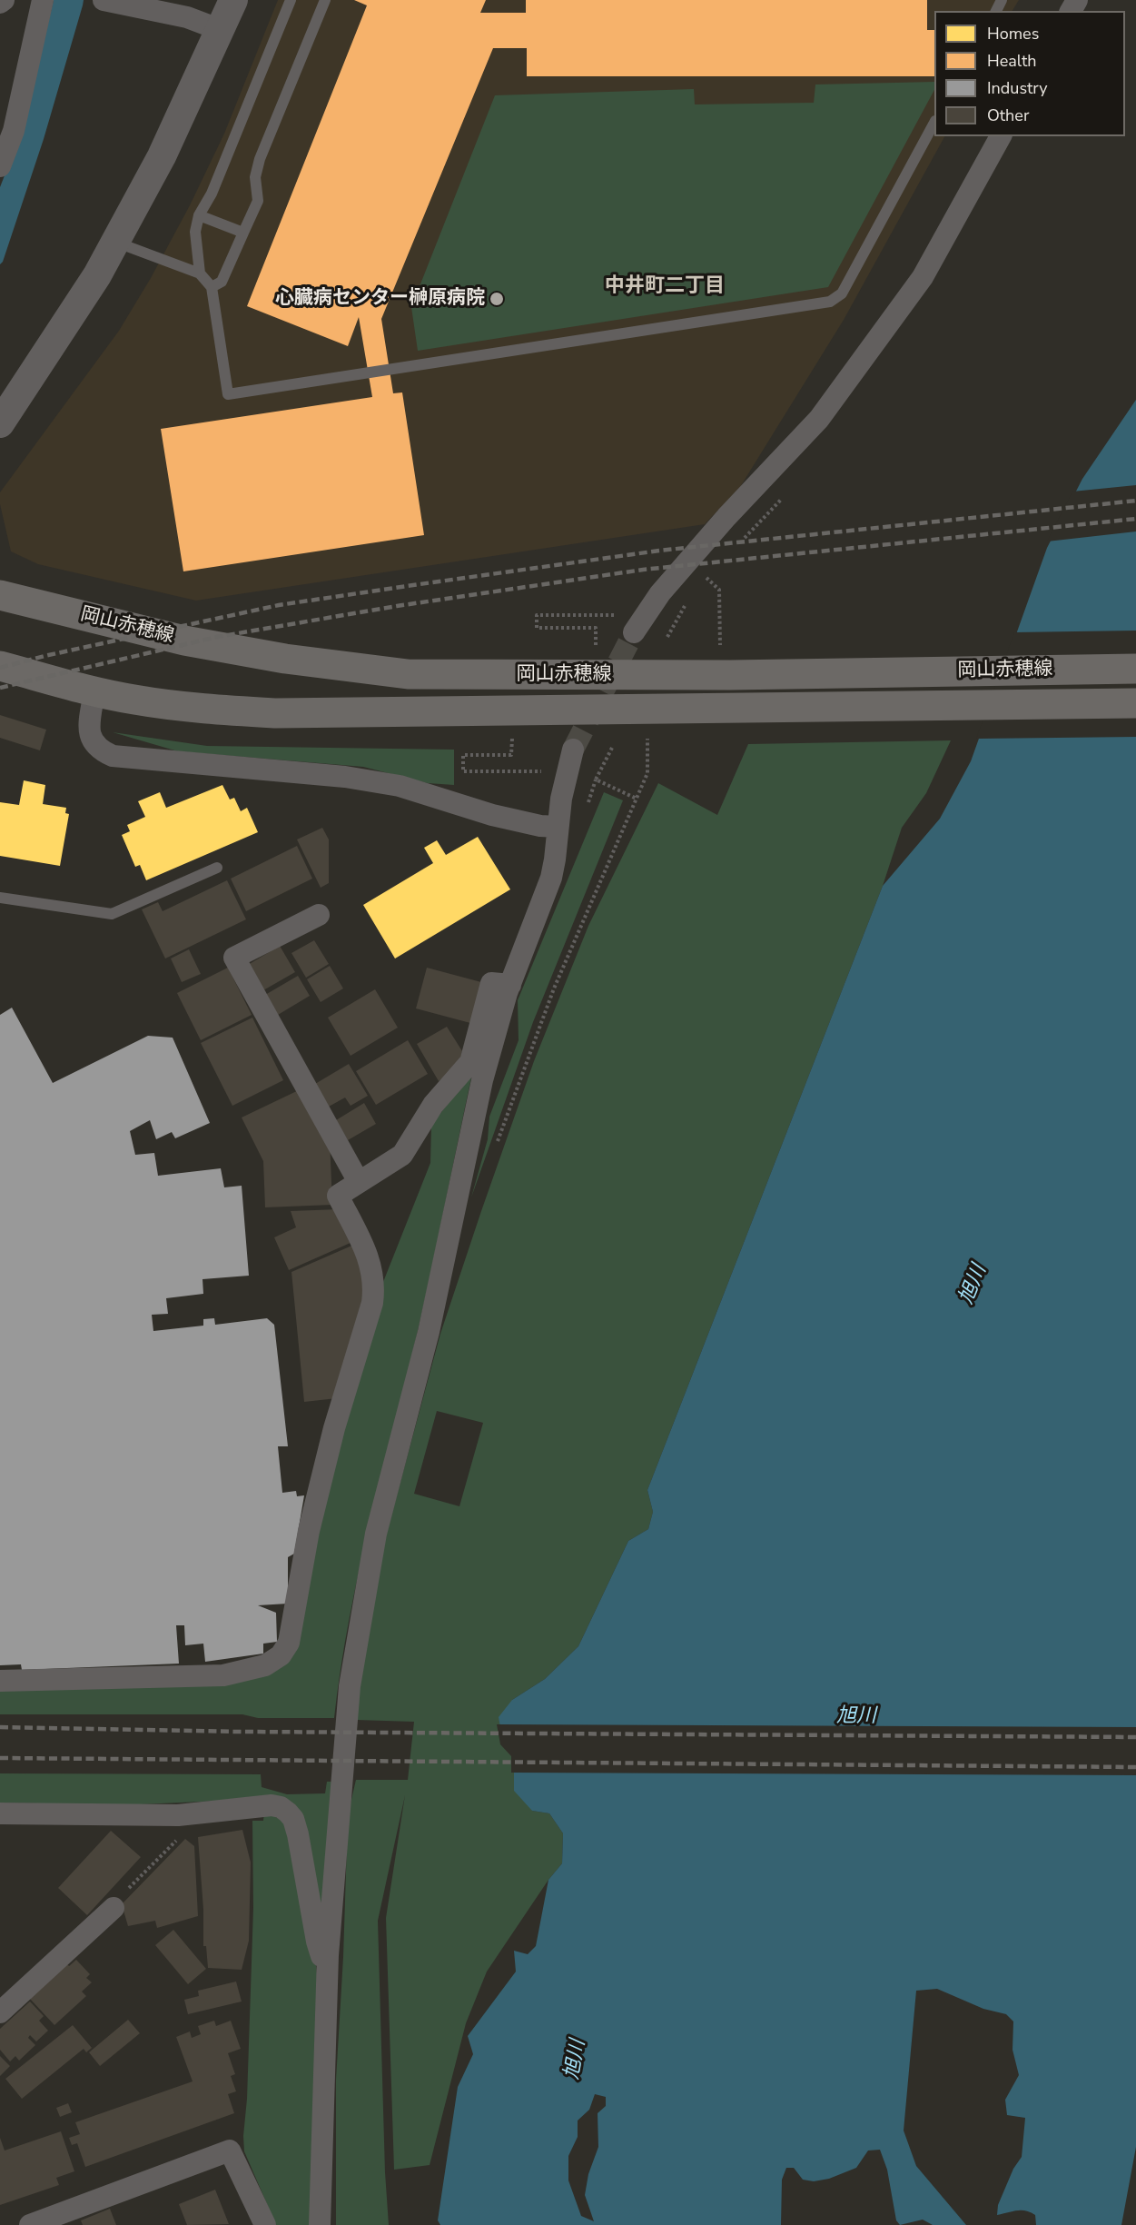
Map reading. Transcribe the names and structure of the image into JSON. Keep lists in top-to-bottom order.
{
  "streets": {
    "main road": ["岡山赤穂線"]
  },
  "districts": ["中井町二丁目"],
  "water": ["旭川"],
  "places": ["心臓病センター榊原病院"],
  "legend": [
    "Homes",
    "Health",
    "Industry",
    "Other"
  ]
}
